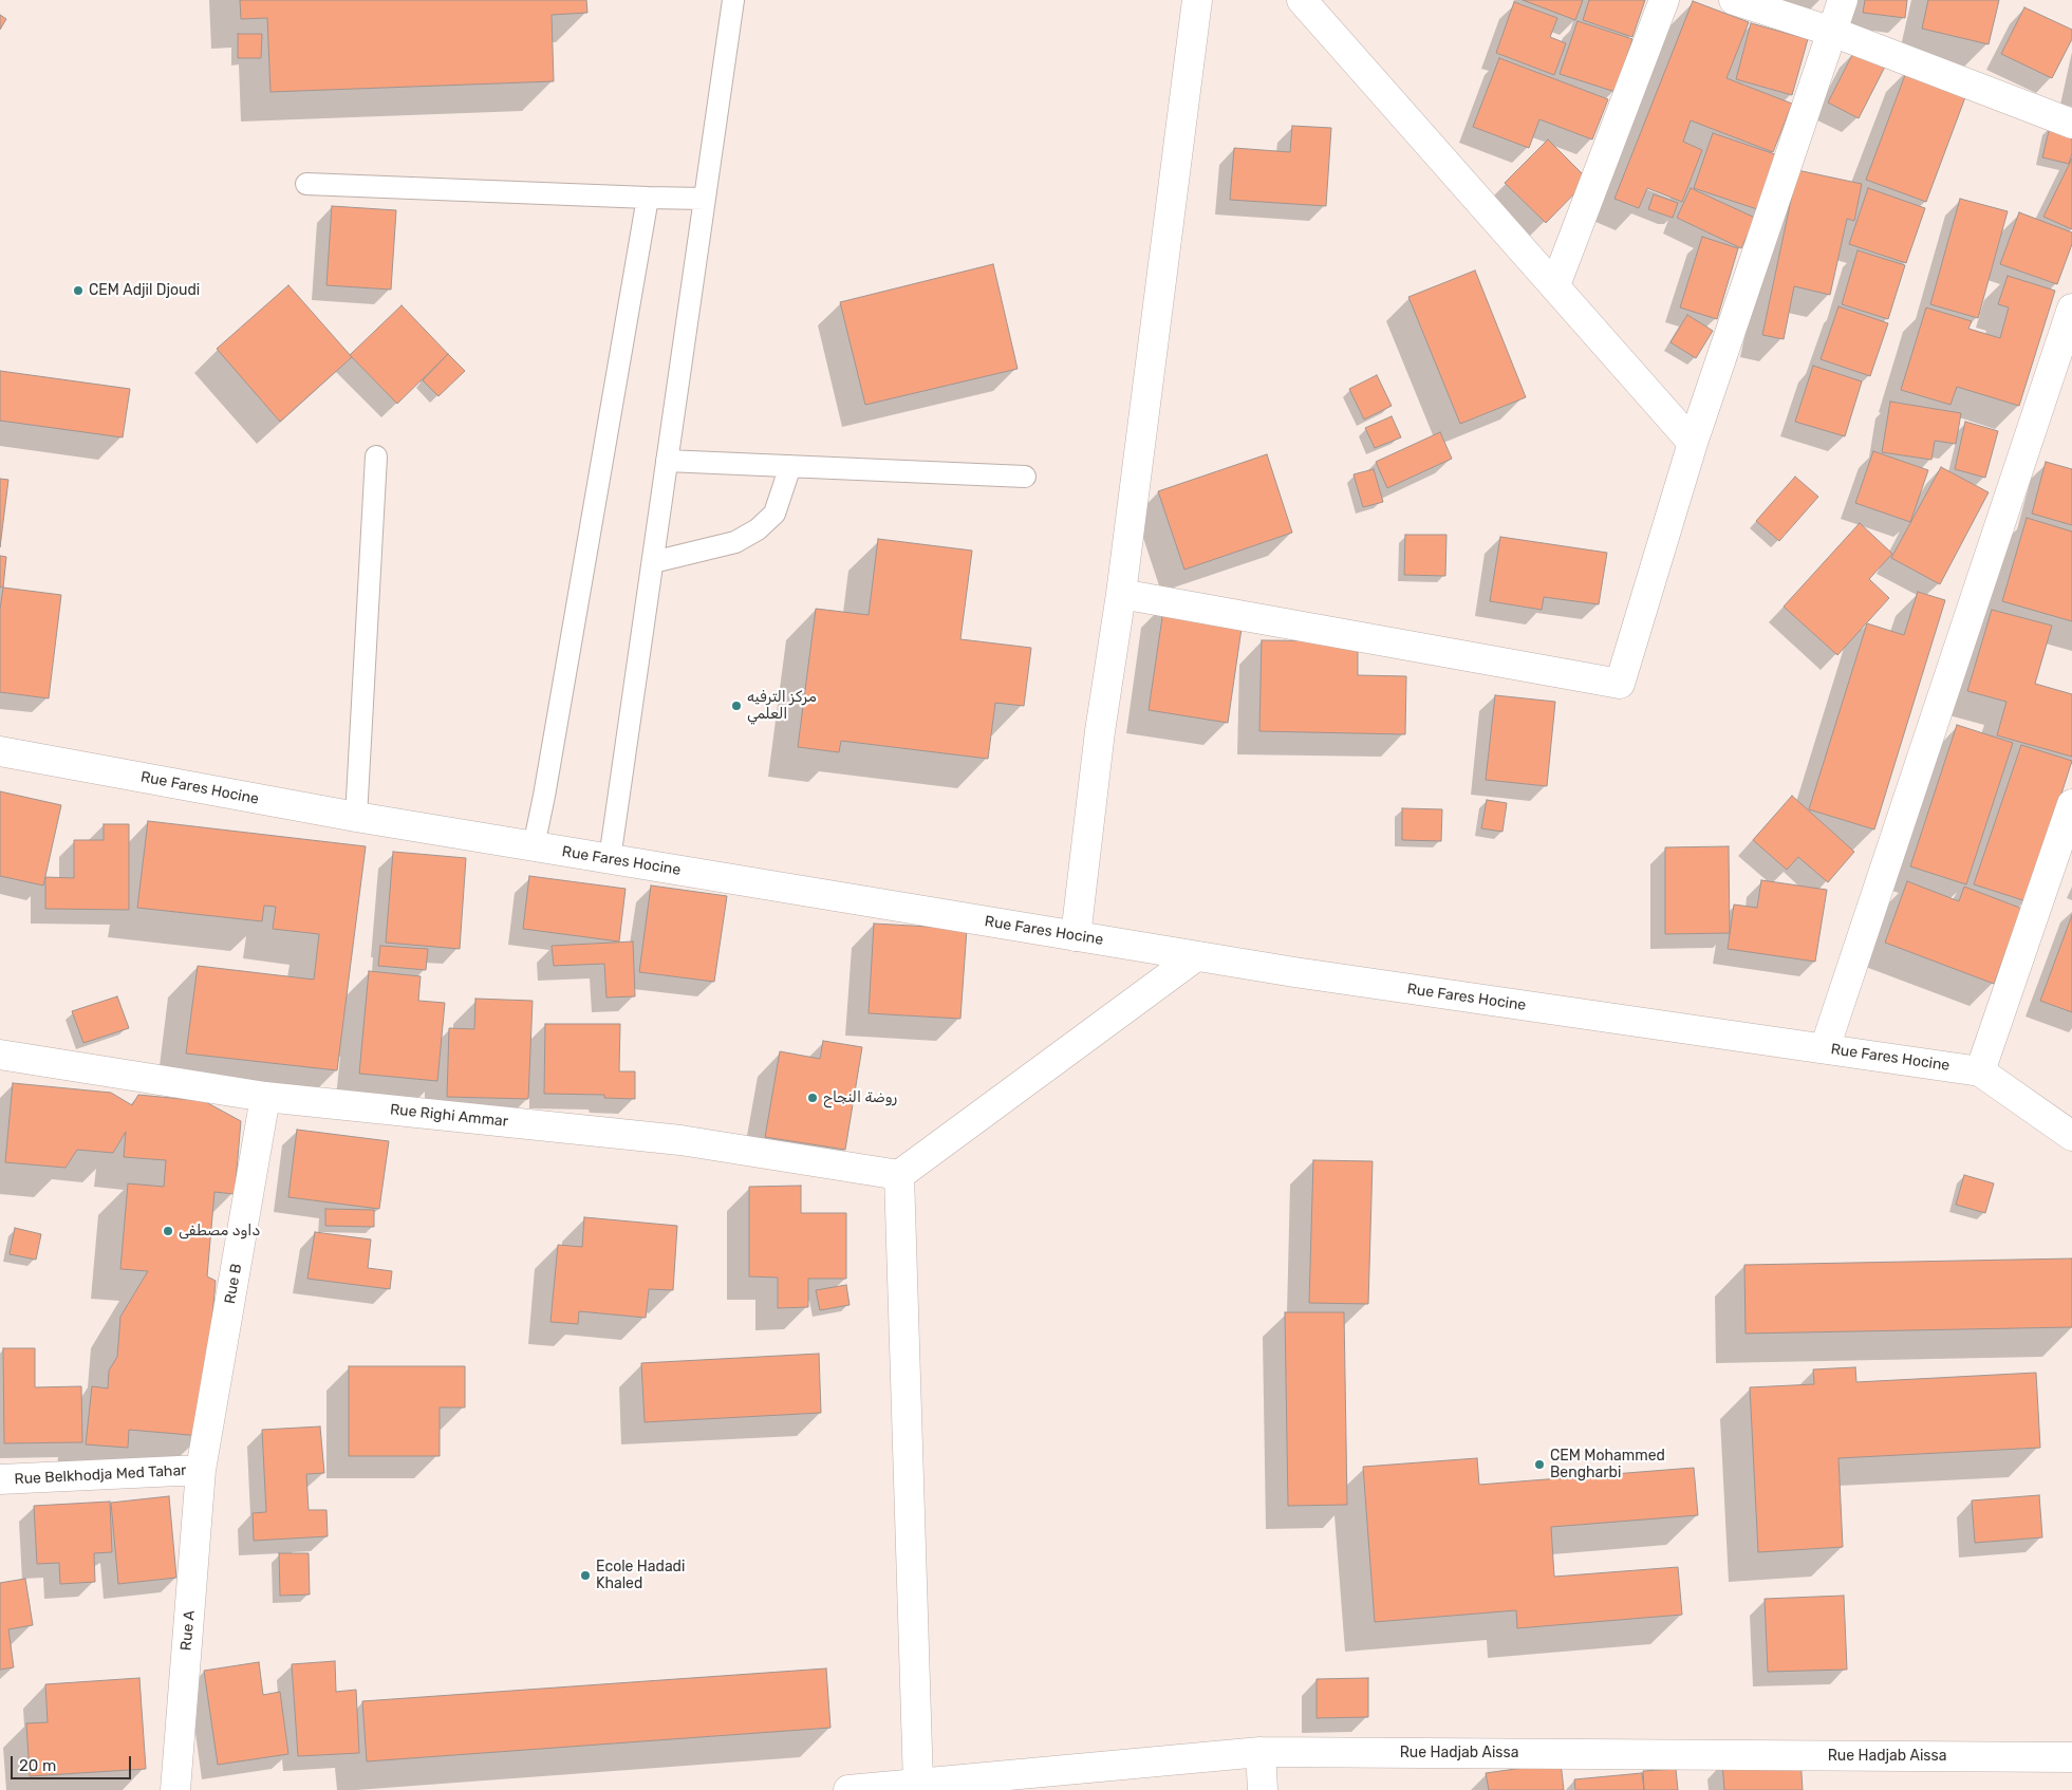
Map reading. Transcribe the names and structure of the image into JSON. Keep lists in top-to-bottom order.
{
  "streets": {
    "street": [
      "Rue Fares Hocine",
      "Rue Righi Ammar",
      "Rue B",
      "Rue Belkhodja Med Tahar",
      "Rue A",
      "Rue Hadjab Aissa"
    ]
  },
  "crossings": [
    ["Rue Righi Ammar", "Rue B"],
    ["Rue B", "Rue Belkhodja Med Tahar"],
    ["Rue B", "Rue A"],
    ["Rue Belkhodja Med Tahar", "Rue A"]
  ],
  "places": [
    "CEM Adjil Djoudi",
    "مركز الترفيه العلمي",
    "روضة النجاح",
    "داود مصطفى",
    "CEM Mohammed Bengharbi",
    "Ecole Hadadi Khaled"
  ],
  "scale_bar": "20 m"
}
